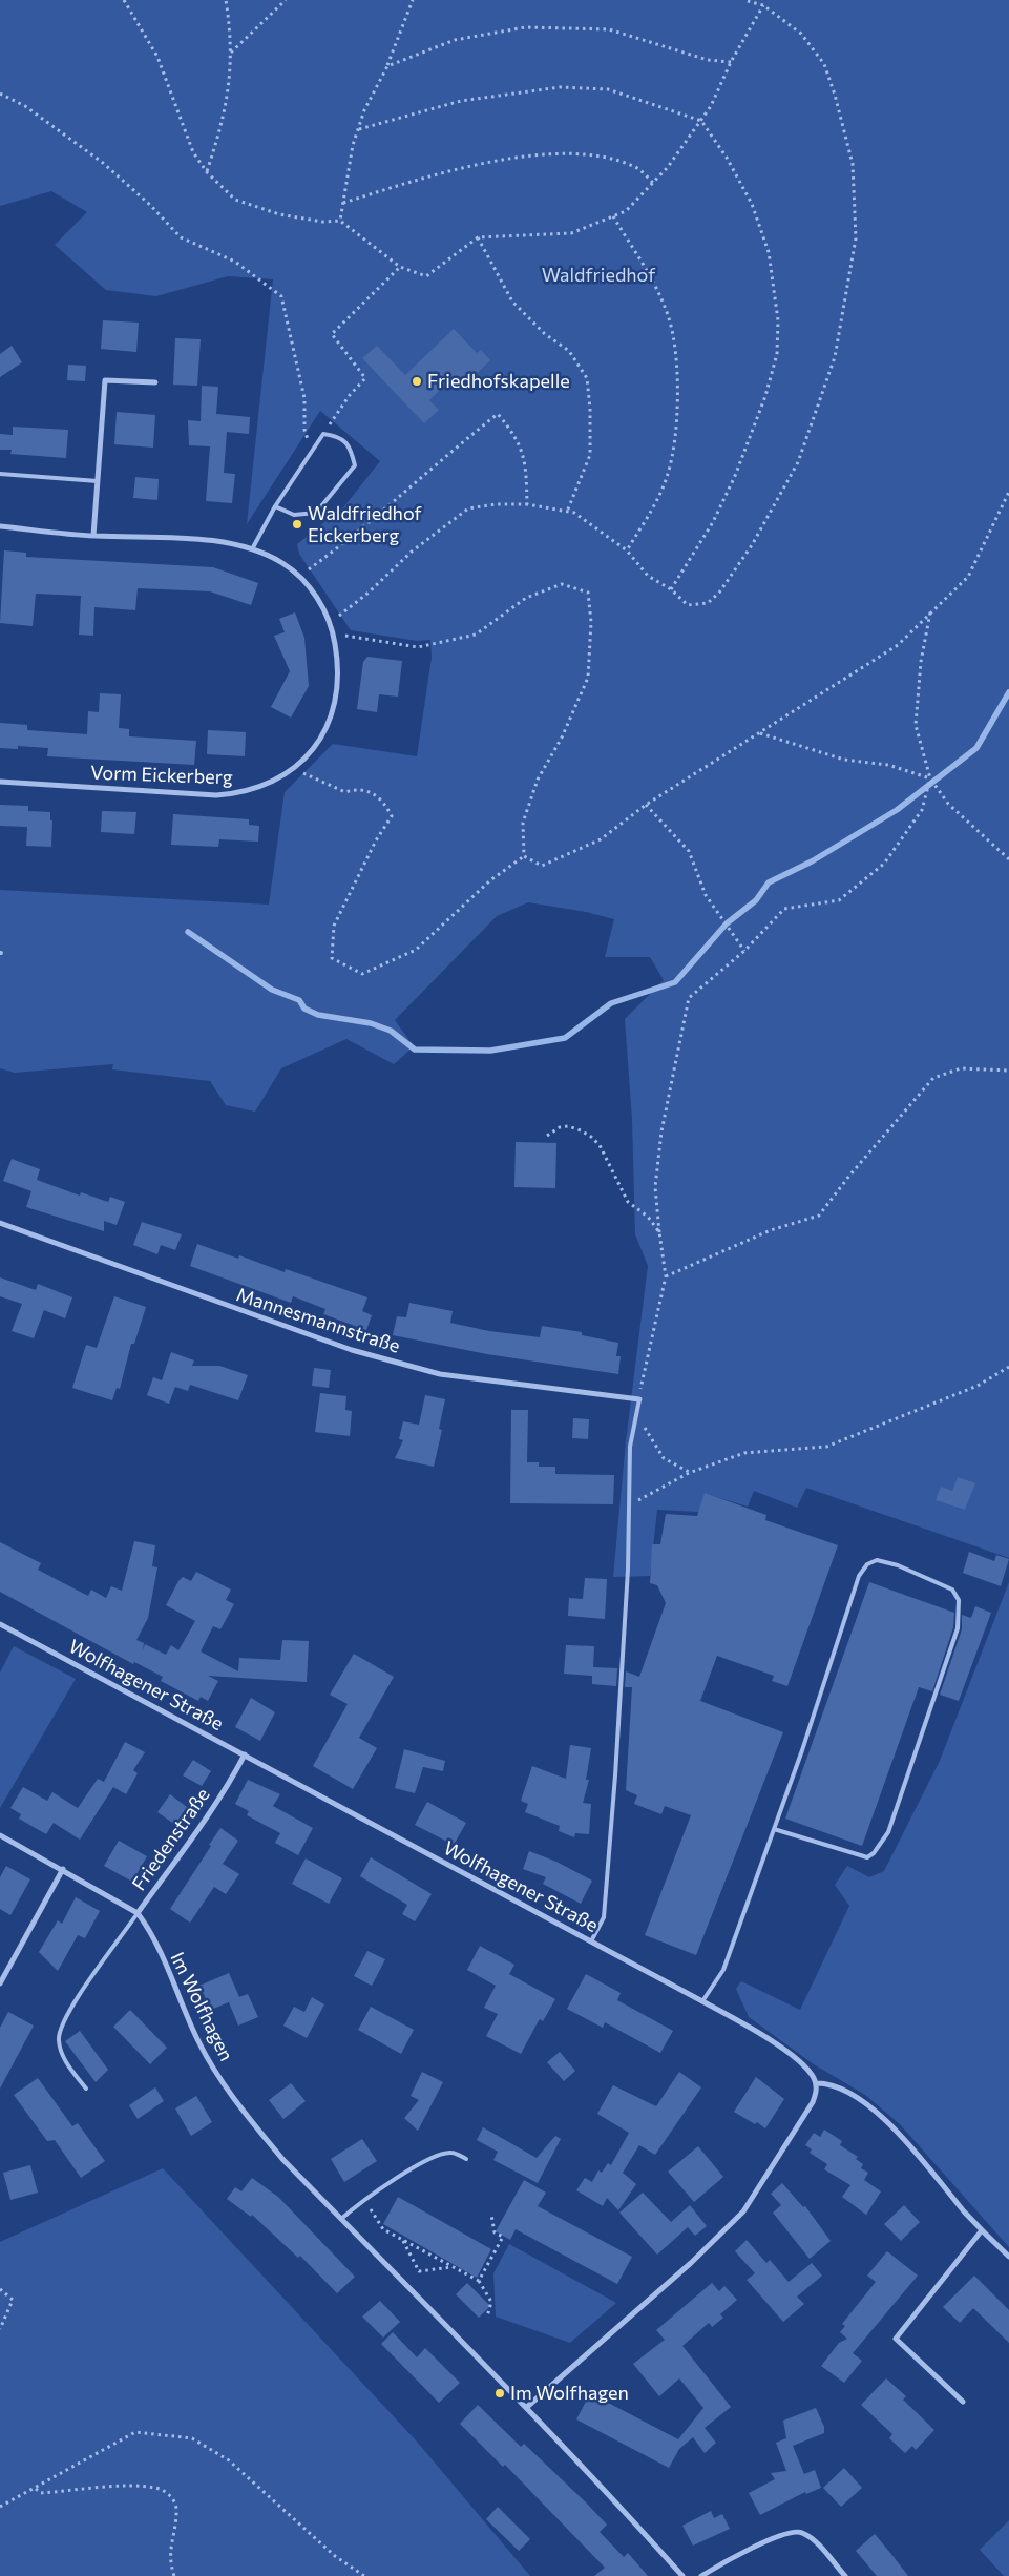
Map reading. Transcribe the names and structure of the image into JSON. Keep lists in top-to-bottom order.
{
  "streets": {
    "street": [
      "Vorm Eickerberg",
      "Mannesmannstraße",
      "Wolfhagener Straße",
      "Friedenstraße",
      "Im Wolfhagen"
    ]
  },
  "crossings": [
    ["Wolfhagener Straße", "Friedenstraße"],
    ["Friedenstraße", "Im Wolfhagen"]
  ],
  "parks": ["Waldfriedhof"],
  "places": ["Friedhofskapelle", "Waldfriedhof Eickerberg", "Im Wolfhagen"]
}
